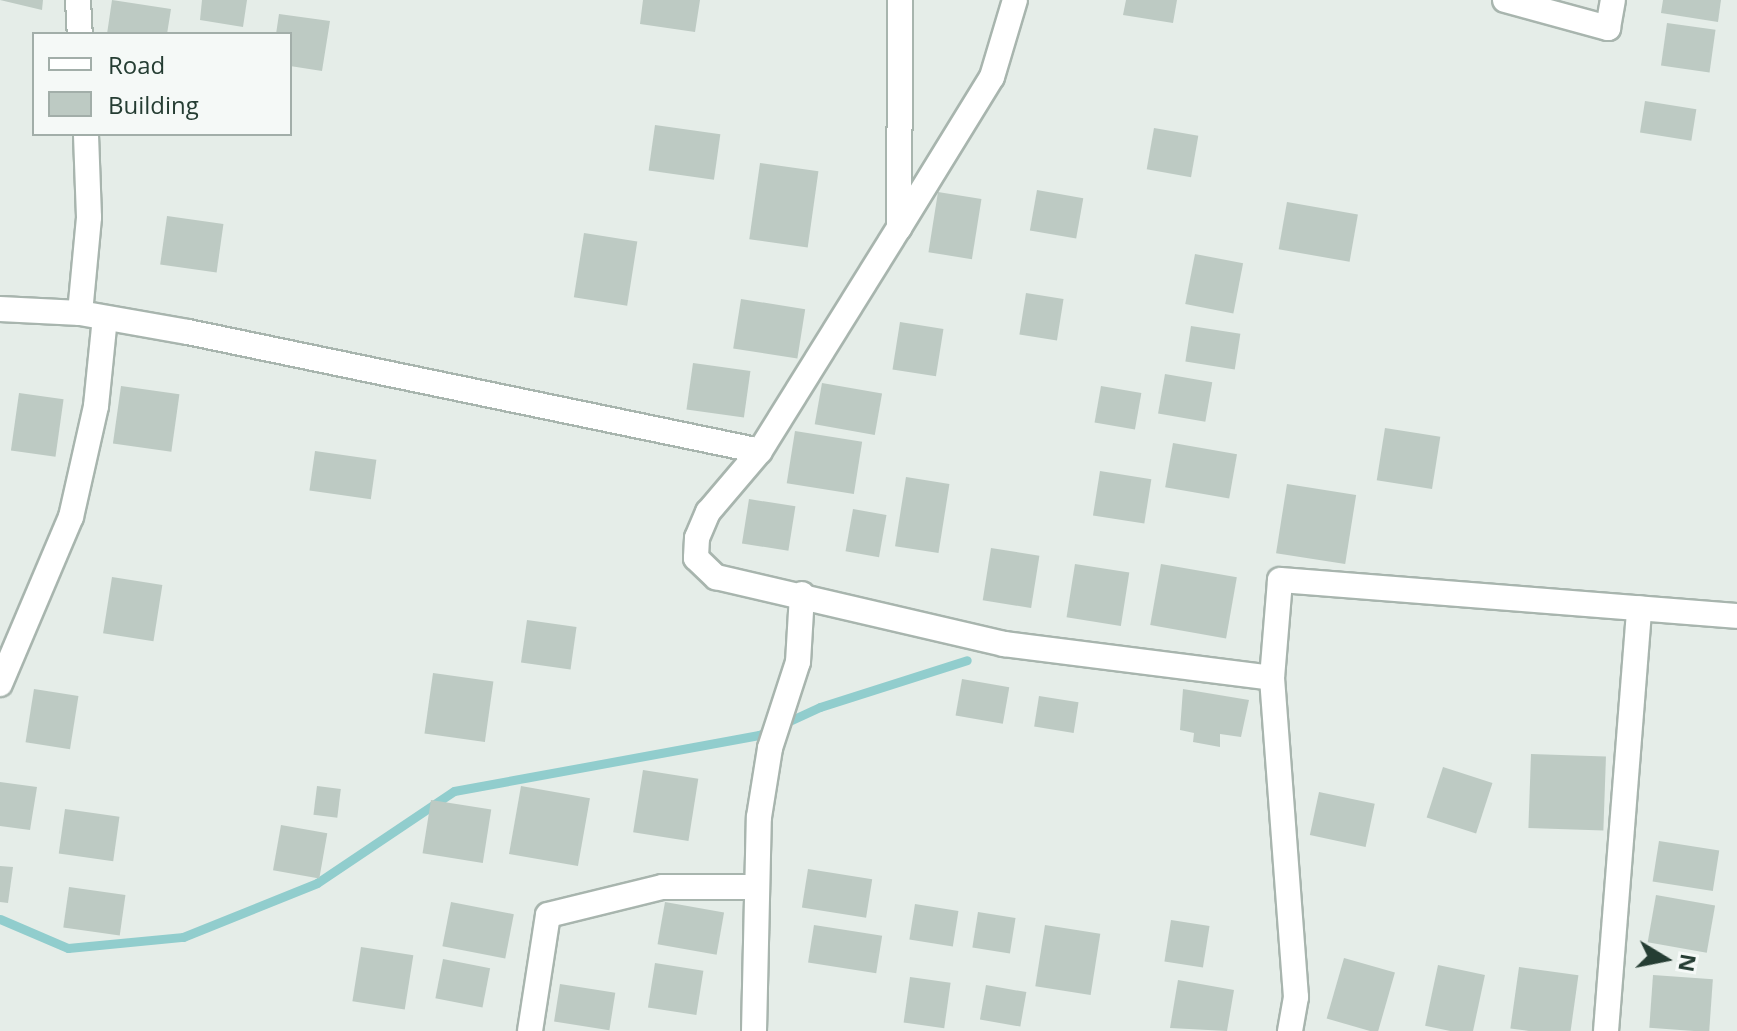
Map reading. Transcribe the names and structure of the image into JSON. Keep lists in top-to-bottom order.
{
  "legend": ["Road", "Building"],
  "north": "right"
}
